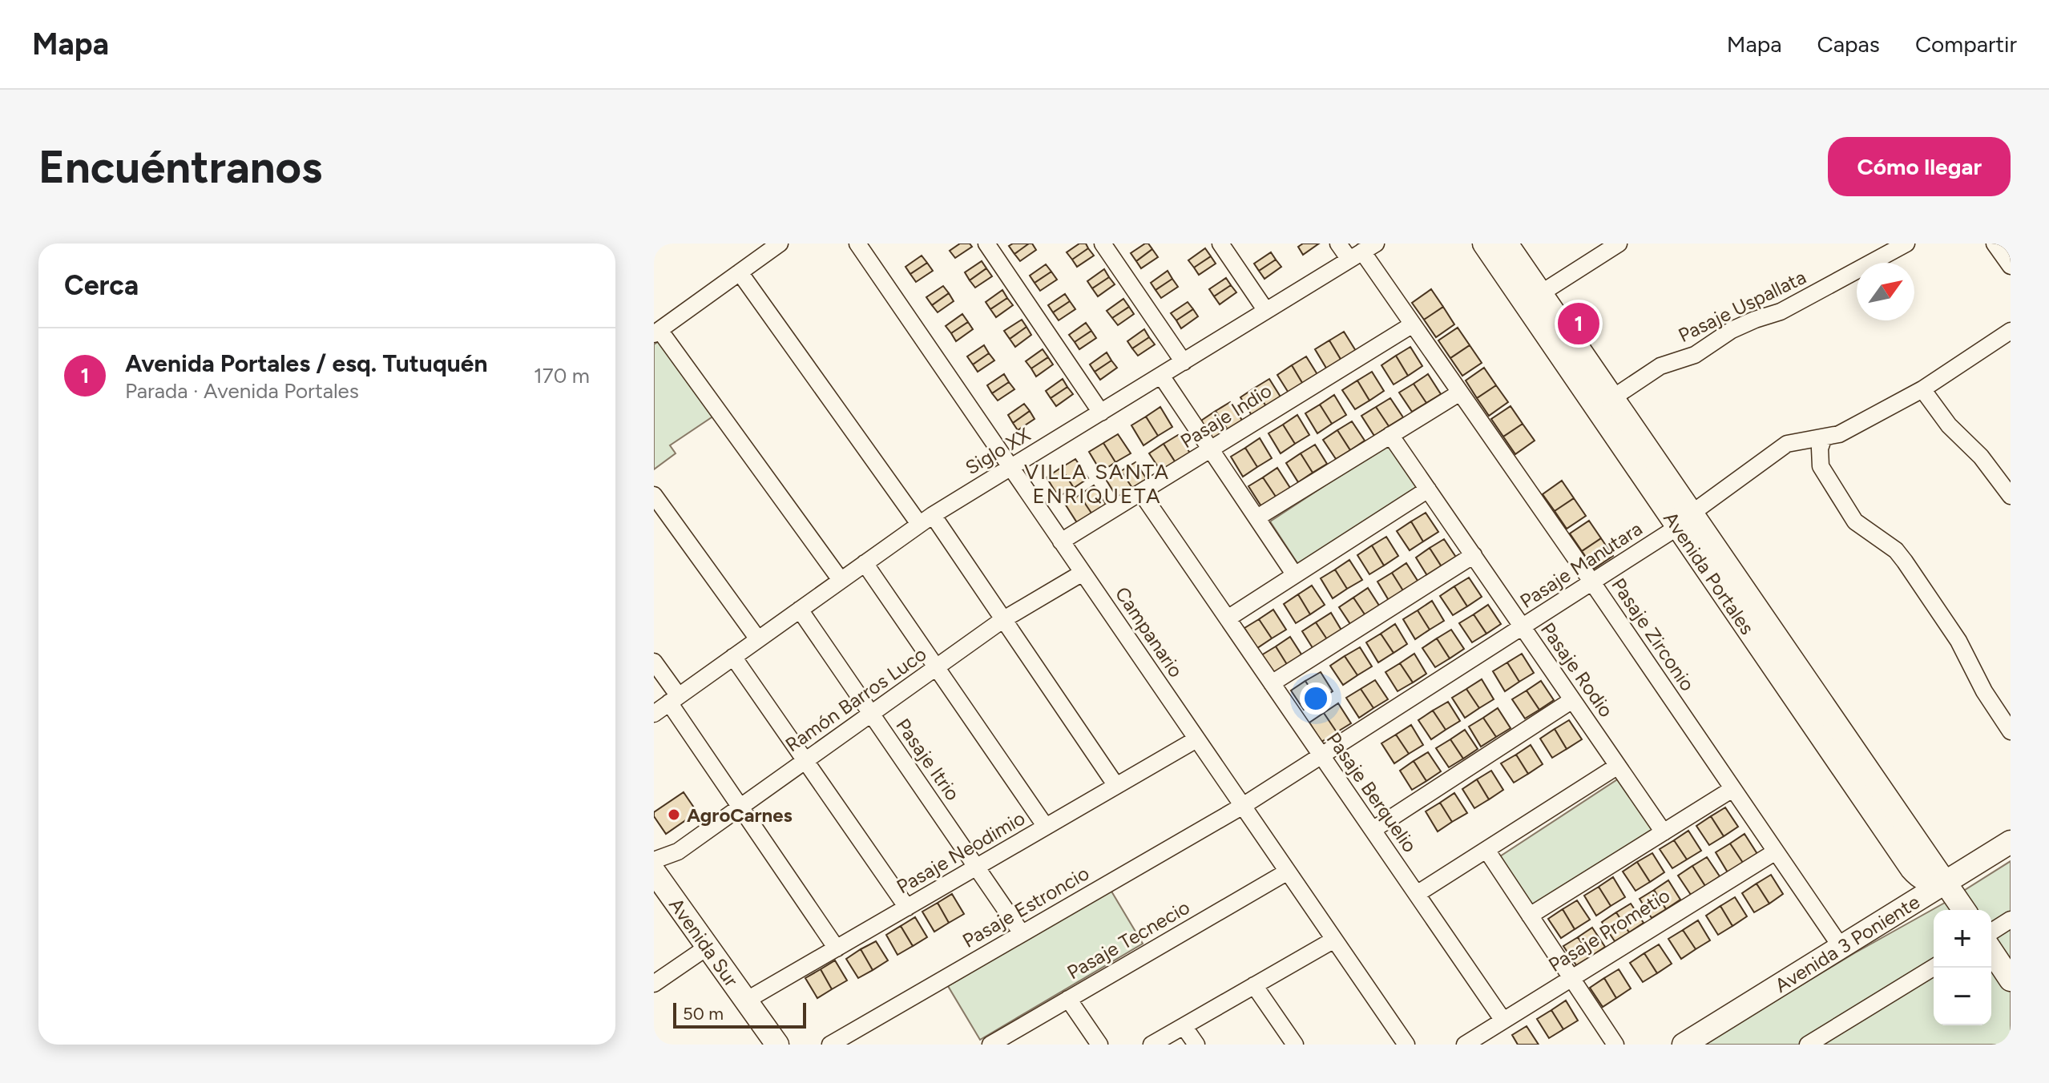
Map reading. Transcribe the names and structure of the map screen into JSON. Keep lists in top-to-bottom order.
{
  "streets": {
    "main road": ["Avenida Portales", "Avenida Sur", "Avenida 3 Poniente"],
    "street": [
      "Pasaje Uspallata",
      "Pasaje Indio",
      "Siglo XX",
      "Pasaje Manutara",
      "Campanario",
      "Pasaje Zirconio",
      "Pasaje Rodio",
      "Ramón Barros Luco",
      "Pasaje Itrio",
      "Pasaje Berquelio",
      "Pasaje Neodimio",
      "Pasaje Estroncio",
      "Pasaje Prometio",
      "Pasaje Tecnecio"
    ]
  },
  "crossings": [
    ["Pasaje Uspallata", "Avenida Portales"],
    ["Pasaje Indio", "Campanario"],
    ["Pasaje Indio", "Pasaje Zirconio"],
    ["Pasaje Indio", "Pasaje Berquelio"],
    ["Siglo XX", "Campanario"],
    ["Siglo XX", "Pasaje Zirconio"],
    ["Siglo XX", "Pasaje Itrio"],
    ["Pasaje Manutara", "Avenida Portales"],
    ["Pasaje Manutara", "Campanario"],
    ["Pasaje Manutara", "Pasaje Zirconio"],
    ["Pasaje Manutara", "Pasaje Rodio"],
    ["Pasaje Manutara", "Pasaje Berquelio"],
    ["Pasaje Manutara", "Pasaje Estroncio"],
    ["Avenida Portales", "Avenida 3 Poniente"],
    ["Campanario", "Ramón Barros Luco"],
    ["Campanario", "Pasaje Neodimio"],
    ["Campanario", "Pasaje Estroncio"],
    ["Campanario", "Pasaje Tecnecio"],
    ["Pasaje Zirconio", "Pasaje Prometio"],
    ["Pasaje Zirconio", "Avenida 3 Poniente"],
    ["Ramón Barros Luco", "Pasaje Itrio"],
    ["Pasaje Itrio", "Pasaje Neodimio"],
    ["Pasaje Itrio", "Pasaje Estroncio"],
    ["Pasaje Berquelio", "Pasaje Prometio"],
    ["Pasaje Neodimio", "Avenida Sur"]
  ],
  "districts": ["VILLA SANTA ENRIQUETA"],
  "places": ["AgroCarnes"],
  "scale_bar": "50 m",
  "north": "top right",
  "page": {
    "header": "Mapa",
    "nav": ["Mapa", "Capas", "Compartir"],
    "buttons": "Cómo llegar",
    "title": "Encuéntranos",
    "heading": "Cerca",
    "pins": "1",
    "list": [
      {
        "mark": "1",
        "name": "Avenida Portales / esq. Tutuquén",
        "note": "Parada · Avenida Portales",
        "value": "170 m"
      }
    ],
    "map_buttons": ["+", "−"],
    "scale": "50 m"
  }
}
